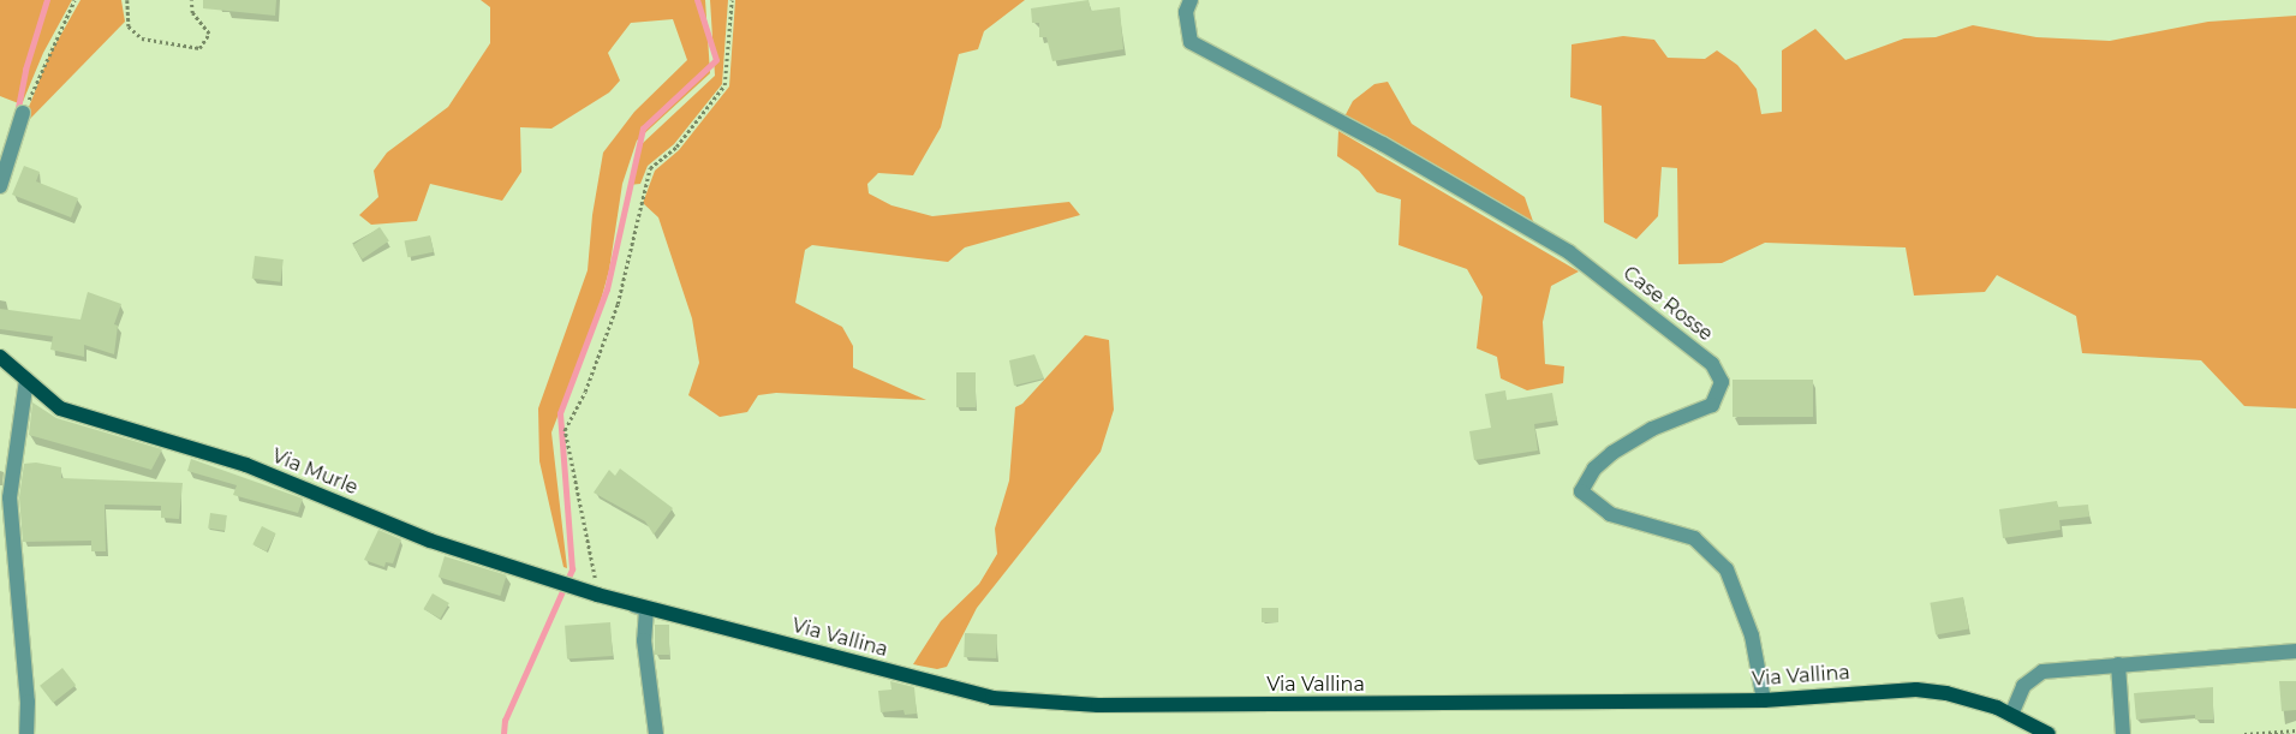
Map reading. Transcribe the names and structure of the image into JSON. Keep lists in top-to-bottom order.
{
  "streets": {
    "main road": ["Via Murle", "Via Vallina"],
    "street": ["Case Rosse"]
  },
  "crossings": [
    ["Case Rosse", "Via Vallina"],
    ["Via Murle", "Via Vallina"]
  ]
}
